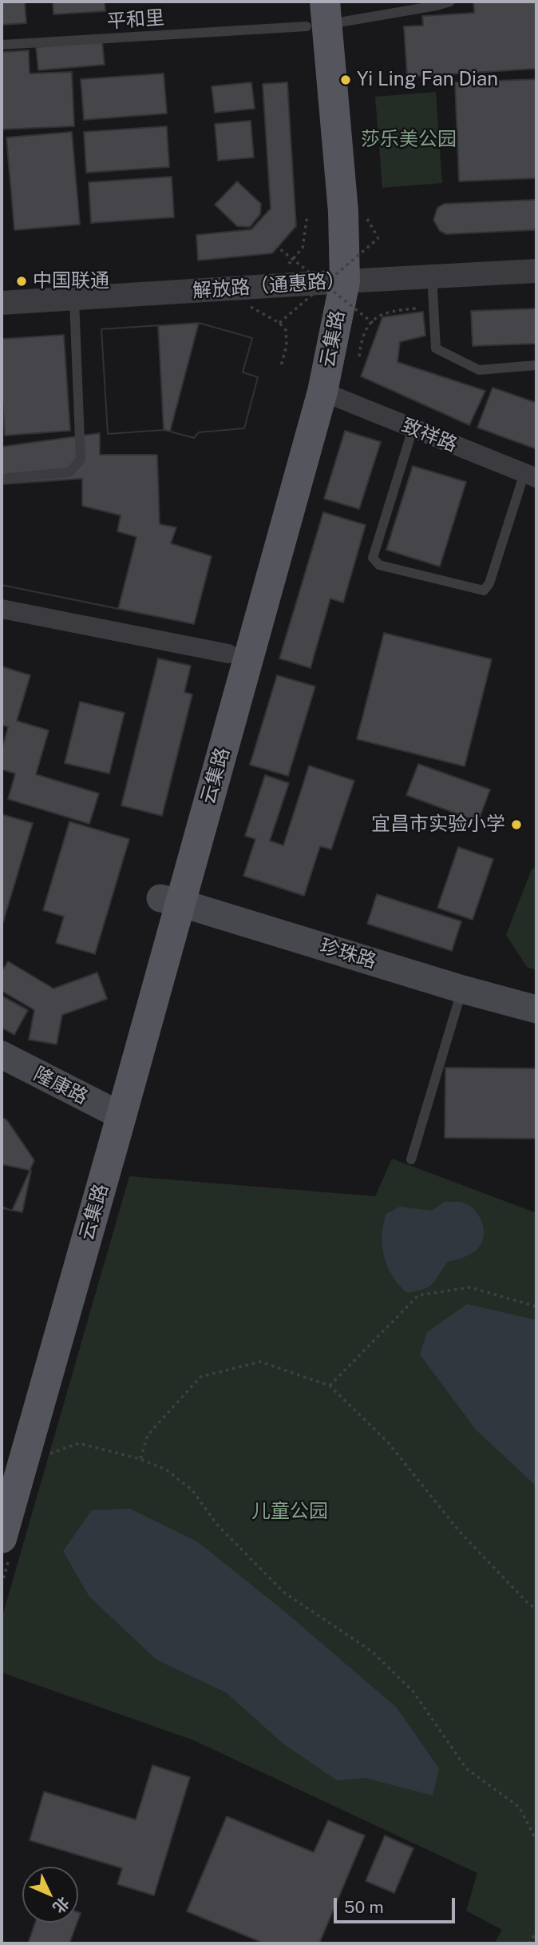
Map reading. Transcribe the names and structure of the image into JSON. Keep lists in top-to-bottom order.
{
  "streets": {
    "main road": ["云集路", "珍珠路", "隆康路"],
    "street": ["解放路（通惠路）", "致祥路"],
    "lane": ["平和里"]
  },
  "crossings": [
    ["平和里", "云集路"],
    ["解放路（通惠路）", "云集路"],
    ["云集路", "致祥路"],
    ["云集路", "珍珠路"],
    ["云集路", "隆康路"]
  ],
  "parks": ["莎乐美公园", "儿童公园"],
  "places": ["Yi Ling Fan Dian", "中国联通", "宜昌市实验小学"],
  "scale_bar": "50 m",
  "north": "bottom right"
}
